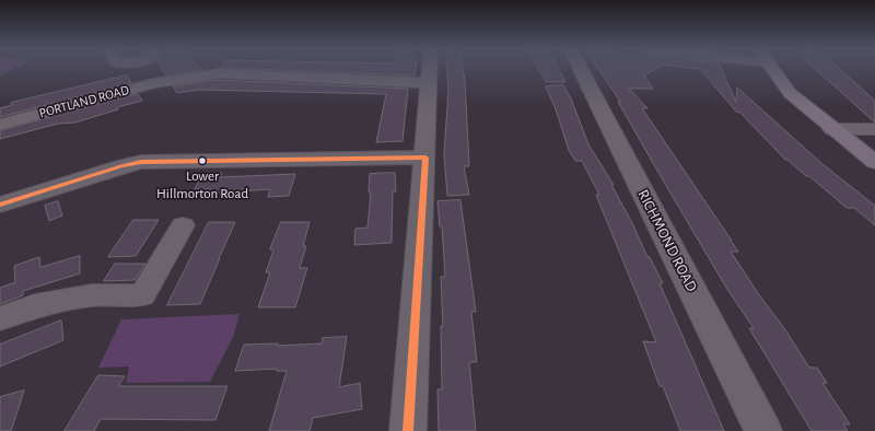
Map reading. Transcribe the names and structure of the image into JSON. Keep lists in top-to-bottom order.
{
  "streets": {
    "street": ["PORTLAND ROAD", "RICHMOND ROAD"]
  },
  "places": ["Lower Hillmorton Road"]
}
